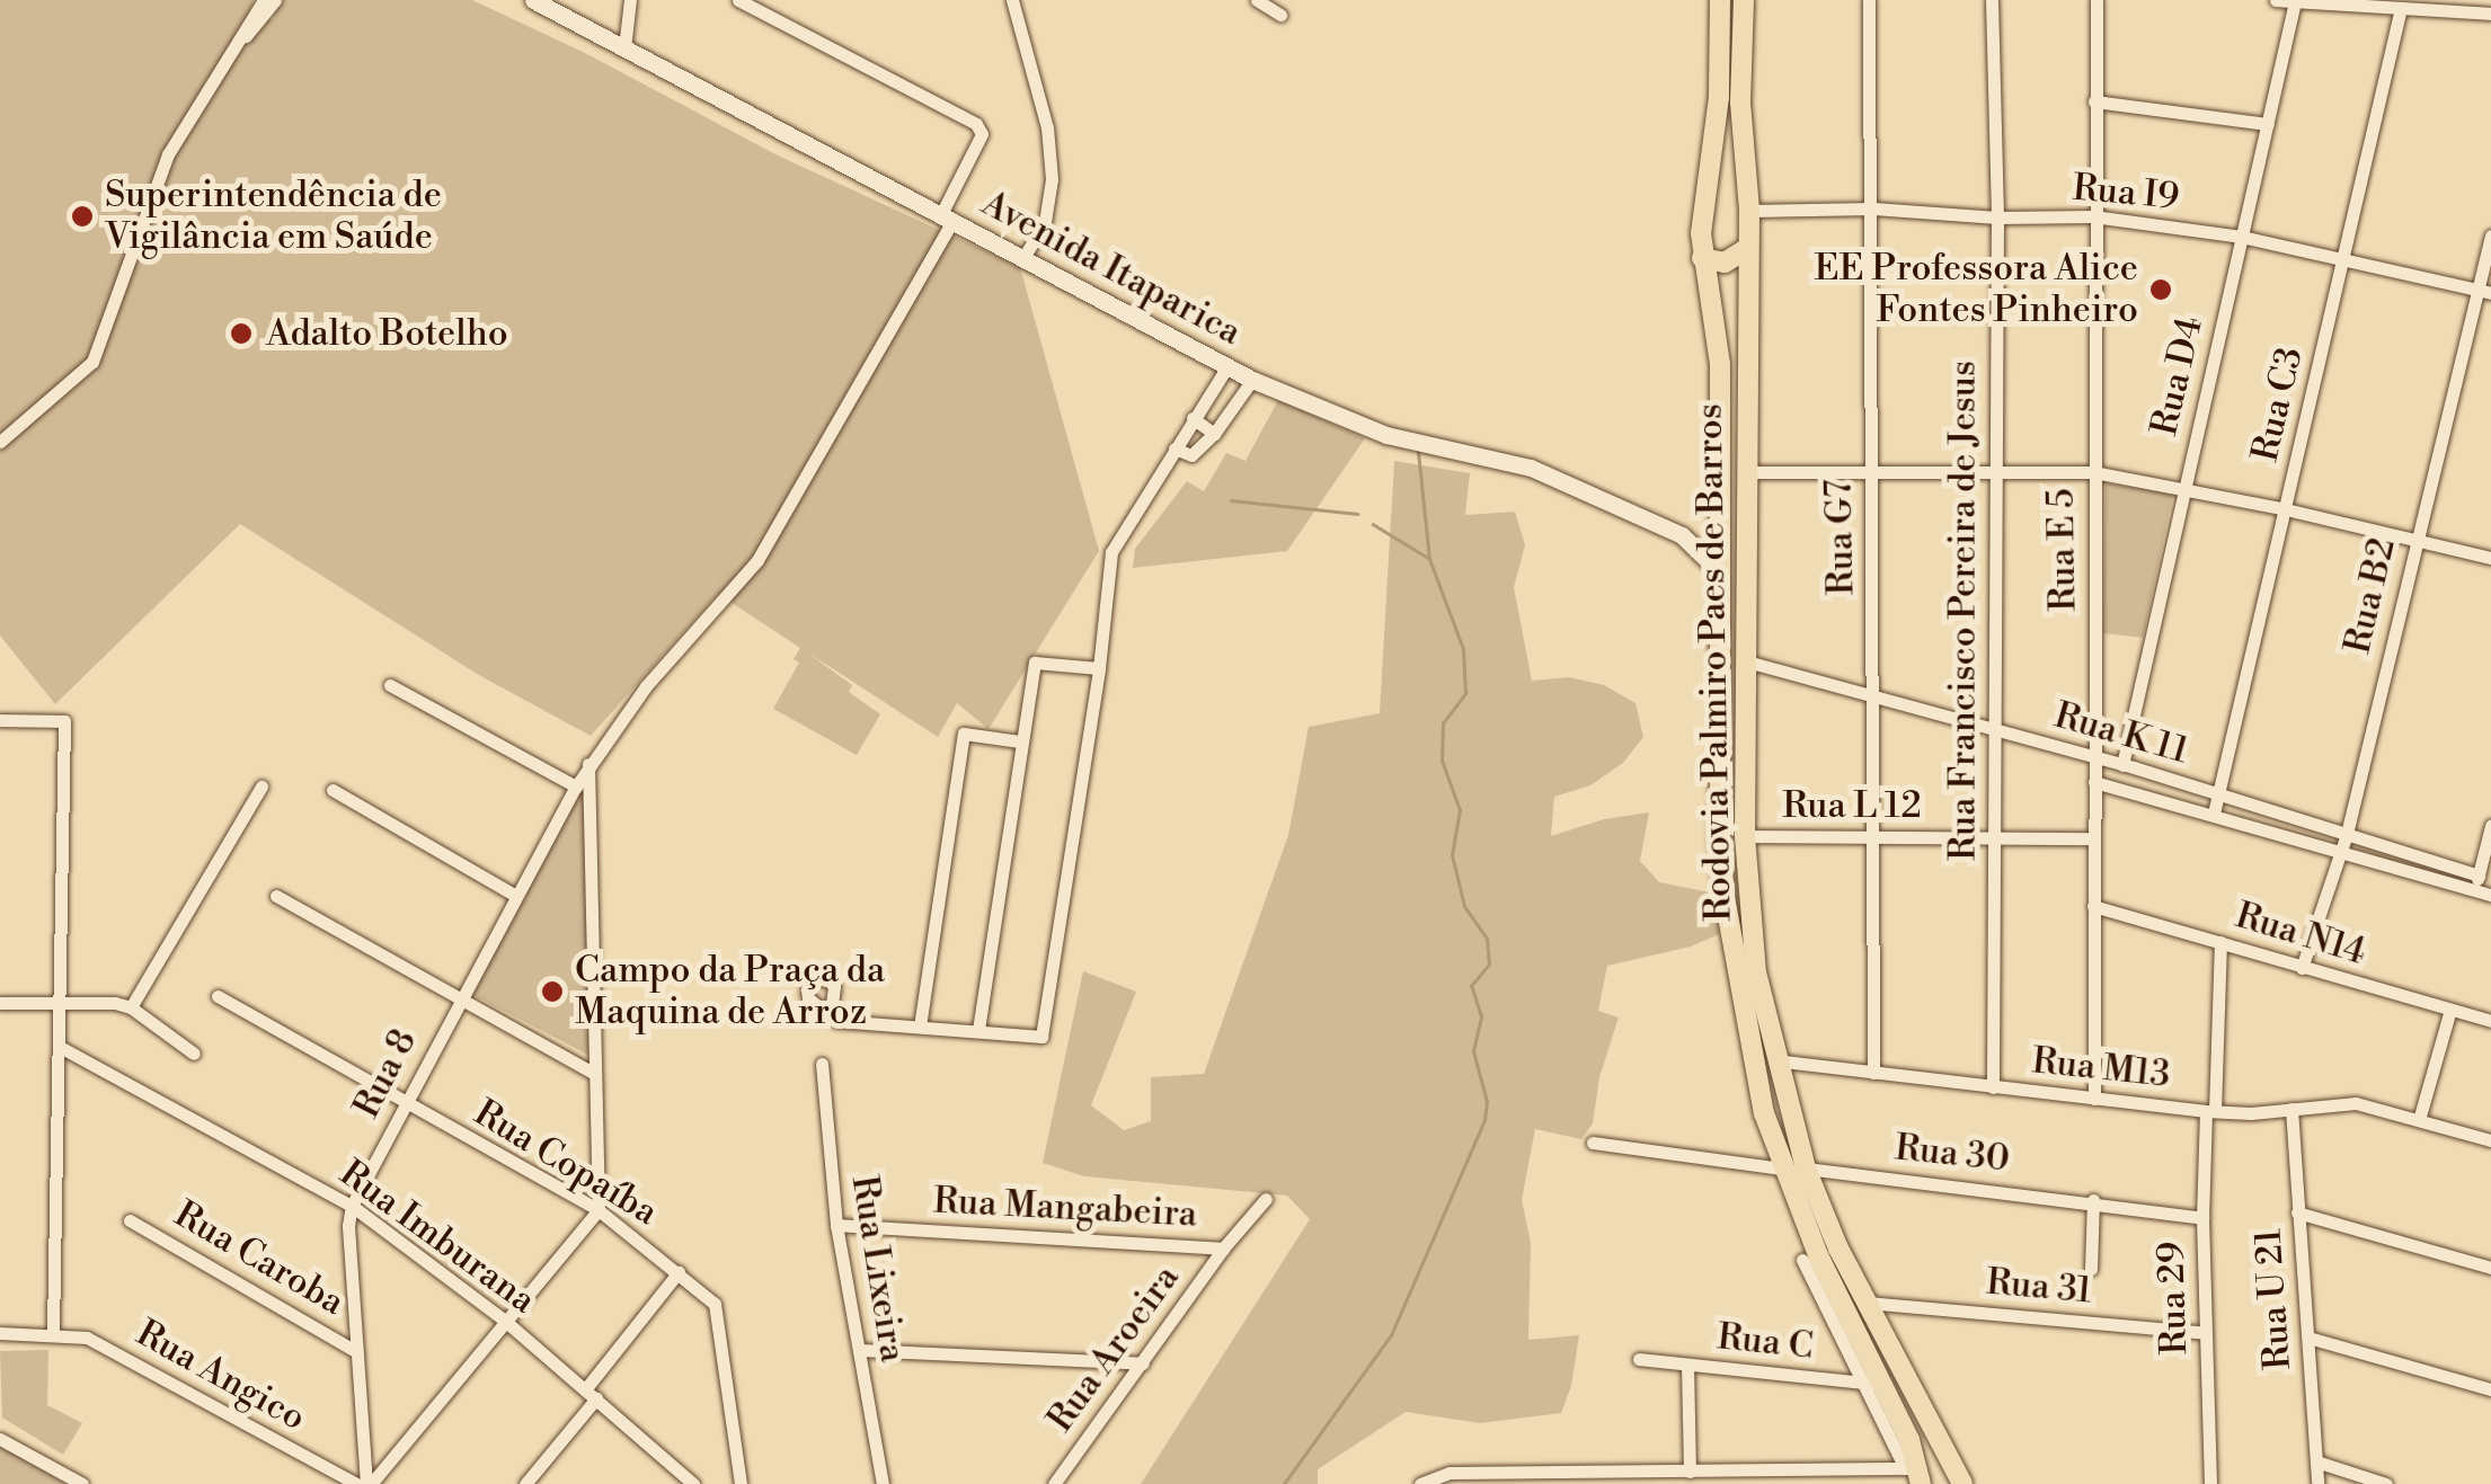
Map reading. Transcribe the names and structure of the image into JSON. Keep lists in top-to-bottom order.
{
  "streets": {
    "main road": ["Rodovia Palmiro Paes de Barros"],
    "street": [
      "Rua I9",
      "Avenida Itaparica",
      "Rua D4",
      "Rua C3",
      "Rua G7",
      "Rua E 5",
      "Rua B2",
      "Rua Francisco Pereira de Jesus",
      "Rua K 11",
      "Rua L 12",
      "Rua N14",
      "Rua M13",
      "Rua 8",
      "Rua 30",
      "Rua Copaíba",
      "Rua Mangabeira",
      "Rua Imburana",
      "Rua Caroba",
      "Rua Lixeira",
      "Rua 31",
      "Rua 29",
      "Rua U 21",
      "Rua C",
      "Rua Aroeira",
      "Rua Angico"
    ]
  },
  "crossings": [
    ["Rua I9", "Rua D4"],
    ["Rua I9", "Rua C3"],
    ["Rua I9", "Rua G7"],
    ["Rua I9", "Rua E 5"],
    ["Rua I9", "Rua B2"],
    ["Rua I9", "Rua Francisco Pereira de Jesus"],
    ["Rua I9", "Rodovia Palmiro Paes de Barros"],
    ["Avenida Itaparica", "Rodovia Palmiro Paes de Barros"],
    ["Avenida Itaparica", "Rua 8"],
    ["Rua D4", "Rua K 11"],
    ["Rua C3", "Rua K 11"],
    ["Rua G7", "Rua K 11"],
    ["Rua G7", "Rua L 12"],
    ["Rua G7", "Rua M13"],
    ["Rua E 5", "Rua K 11"],
    ["Rua E 5", "Rua L 12"],
    ["Rua E 5", "Rua N14"],
    ["Rua E 5", "Rua M13"],
    ["Rua B2", "Rua K 11"],
    ["Rua B2", "Rua N14"],
    ["Rua Francisco Pereira de Jesus", "Rua K 11"],
    ["Rua Francisco Pereira de Jesus", "Rua L 12"],
    ["Rua Francisco Pereira de Jesus", "Rua M13"],
    ["Rodovia Palmiro Paes de Barros", "Rua K 11"],
    ["Rodovia Palmiro Paes de Barros", "Rua L 12"],
    ["Rodovia Palmiro Paes de Barros", "Rua M13"],
    ["Rodovia Palmiro Paes de Barros", "Rua 30"],
    ["Rodovia Palmiro Paes de Barros", "Rua 31"],
    ["Rodovia Palmiro Paes de Barros", "Rua C"],
    ["Rua N14", "Rua 29"],
    ["Rua M13", "Rua 29"],
    ["Rua M13", "Rua U 21"],
    ["Rua 8", "Rua Copaíba"],
    ["Rua 8", "Rua Imburana"],
    ["Rua 8", "Rua Caroba"],
    ["Rua 30", "Rua 29"],
    ["Rua Mangabeira", "Rua Lixeira"],
    ["Rua Mangabeira", "Rua Aroeira"],
    ["Rua 31", "Rua 29"]
  ],
  "places": [
    "Superintendência de Vigilância em Saúde",
    "EE Professora Alice Fontes Pinheiro",
    "Adalto Botelho",
    "Campo da Praça da Maquina de Arroz"
  ]
}
